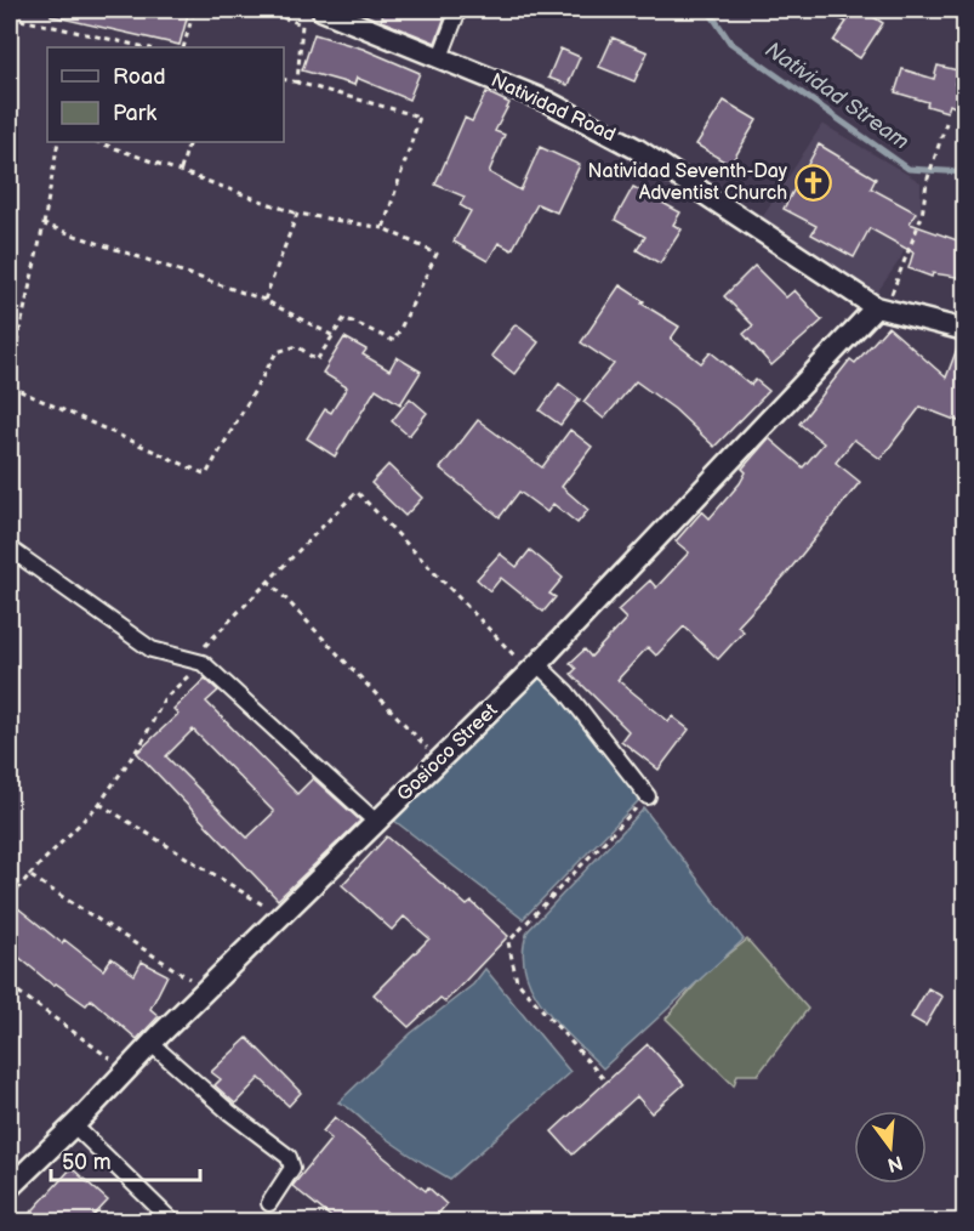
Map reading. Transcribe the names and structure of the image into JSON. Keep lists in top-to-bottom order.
{
  "streets": {
    "street": ["Natividad Road", "Gosioco Street"]
  },
  "crossings": [
    ["Natividad Road", "Gosioco Street"]
  ],
  "water": ["Natividad Stream"],
  "places": {
    "church": ["Natividad Seventh-Day Adventist Church"]
  },
  "legend": ["Road", "Park"],
  "scale_bar": "50 m",
  "north": "bottom"
}
